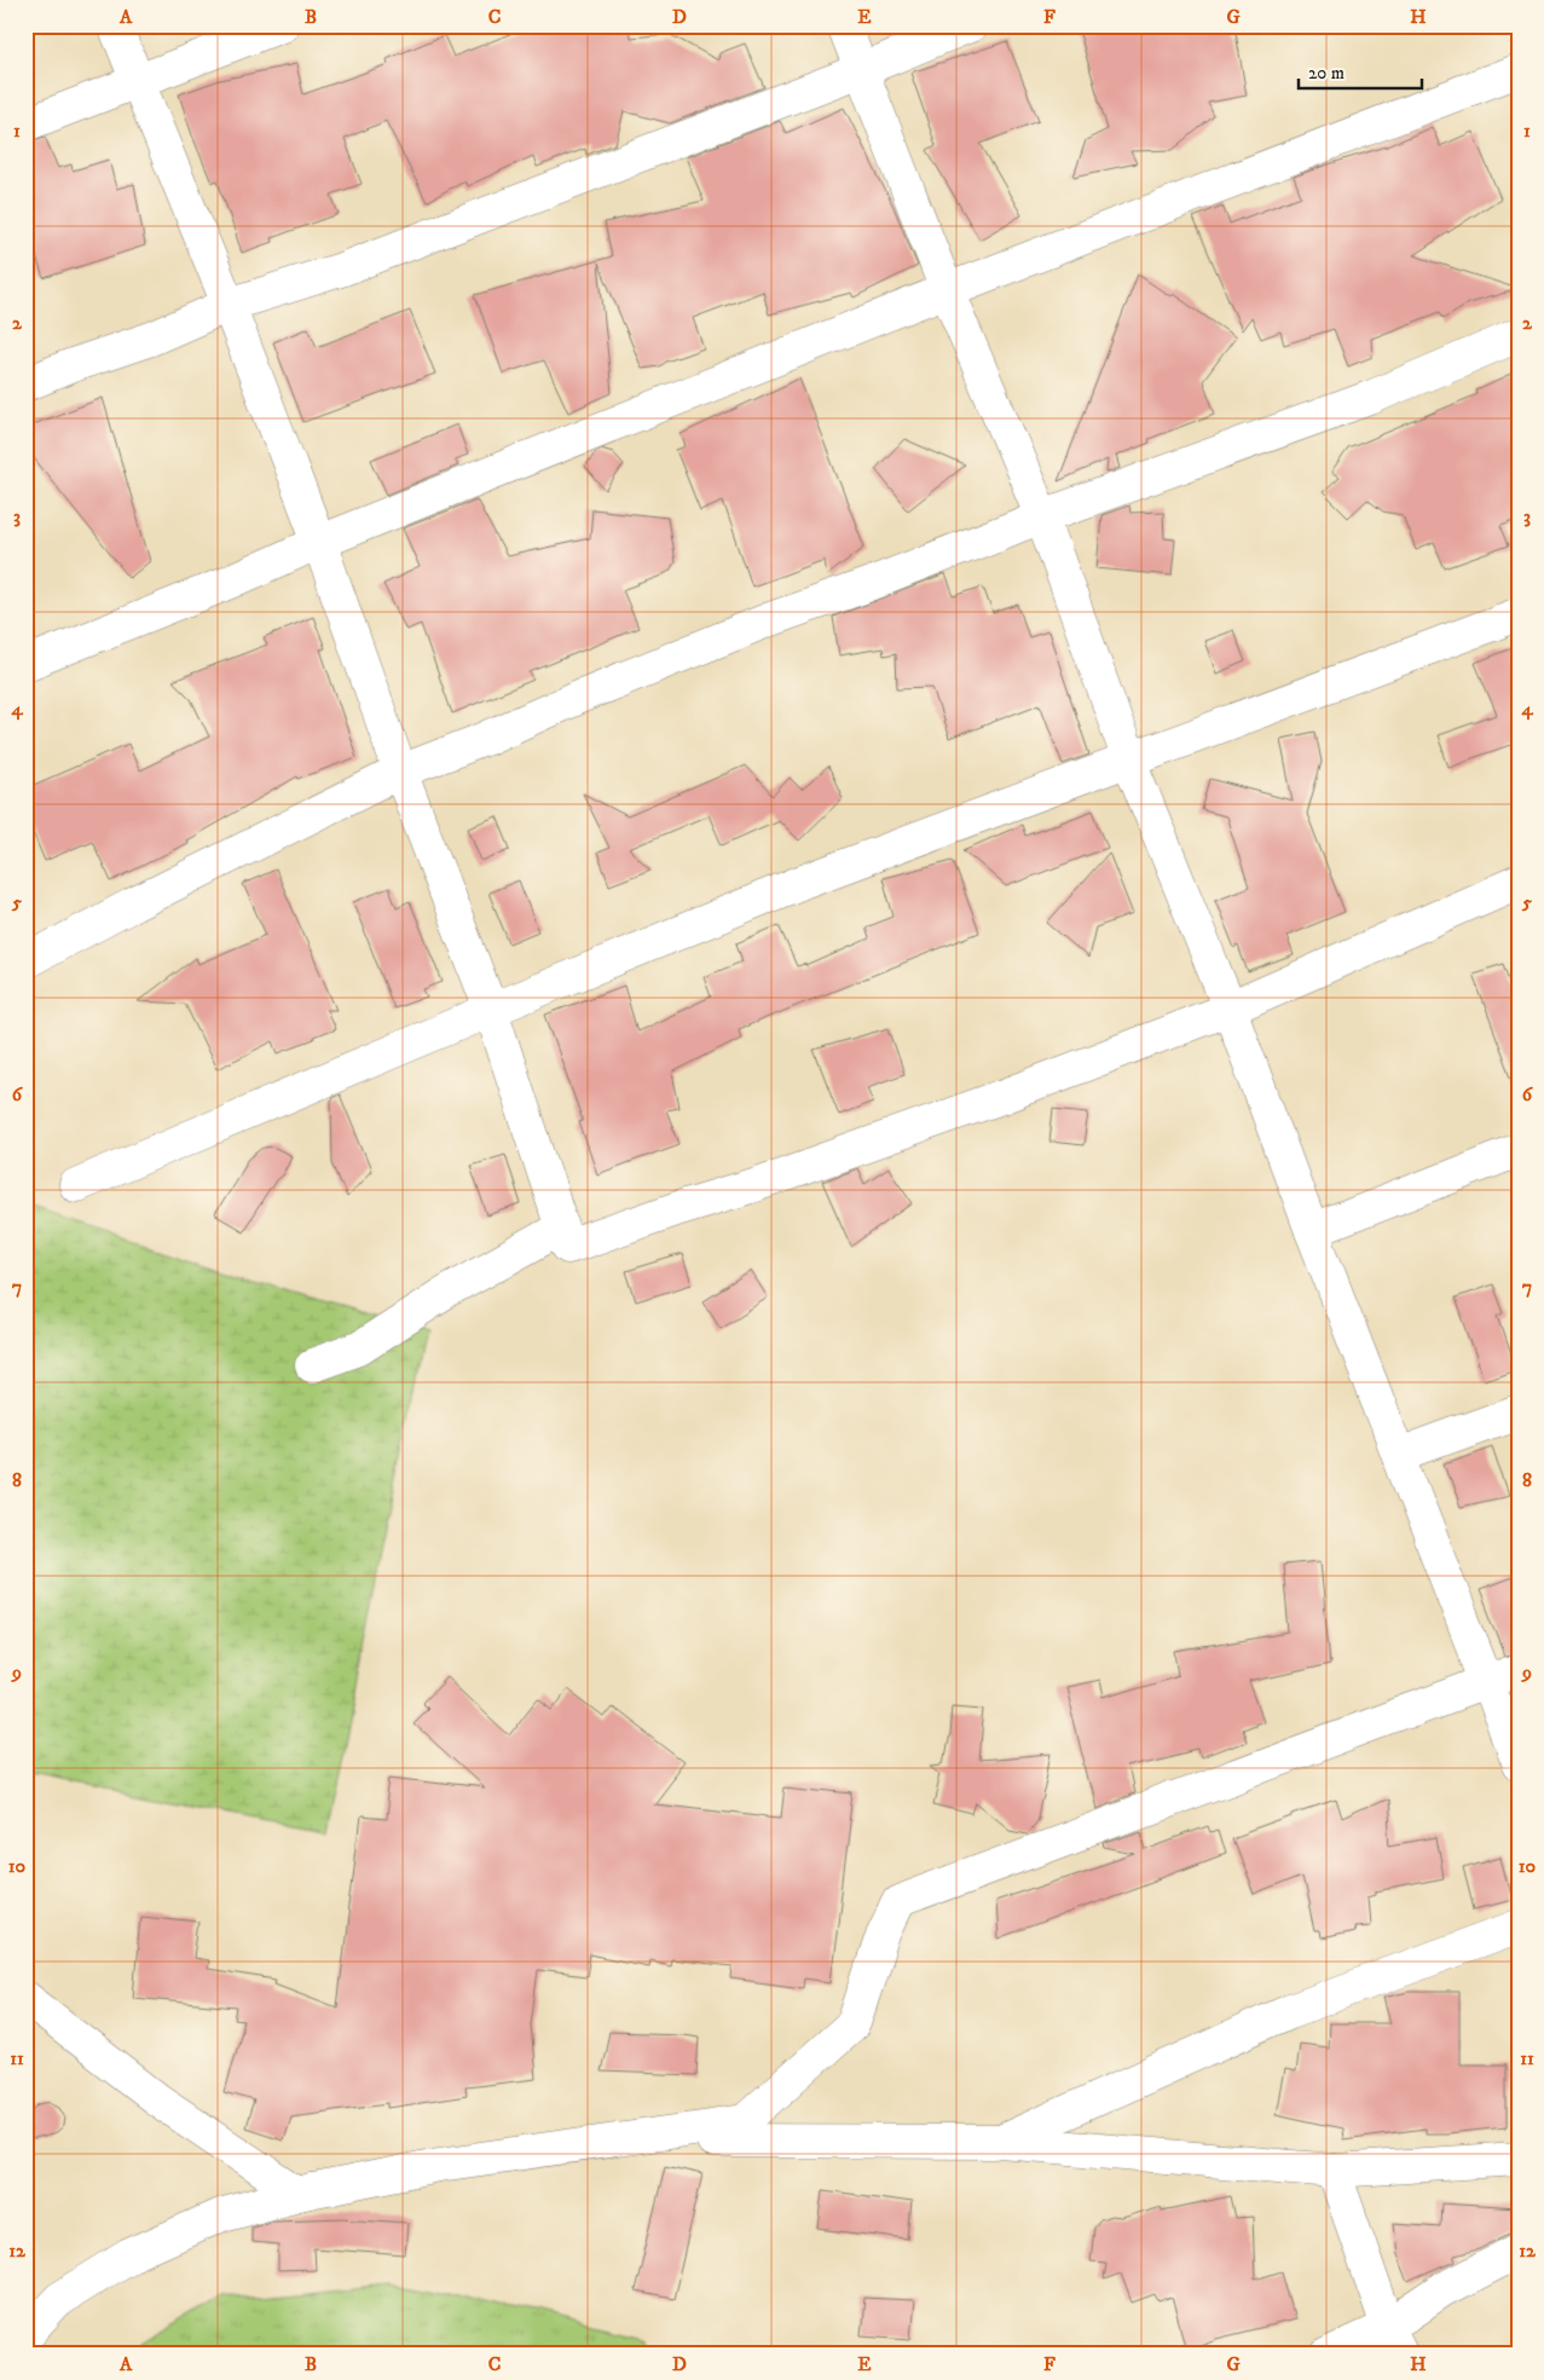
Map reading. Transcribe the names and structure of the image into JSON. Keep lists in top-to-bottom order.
{
  "scale_bar": "20 m",
  "grid": {
    "columns": [
      "A",
      "B",
      "C",
      "D",
      "E",
      "F",
      "G",
      "H"
    ],
    "rows": [
      "1",
      "2",
      "3",
      "4",
      "5",
      "6",
      "7",
      "8",
      "9",
      "10",
      "11",
      "12"
    ]
  }
}
